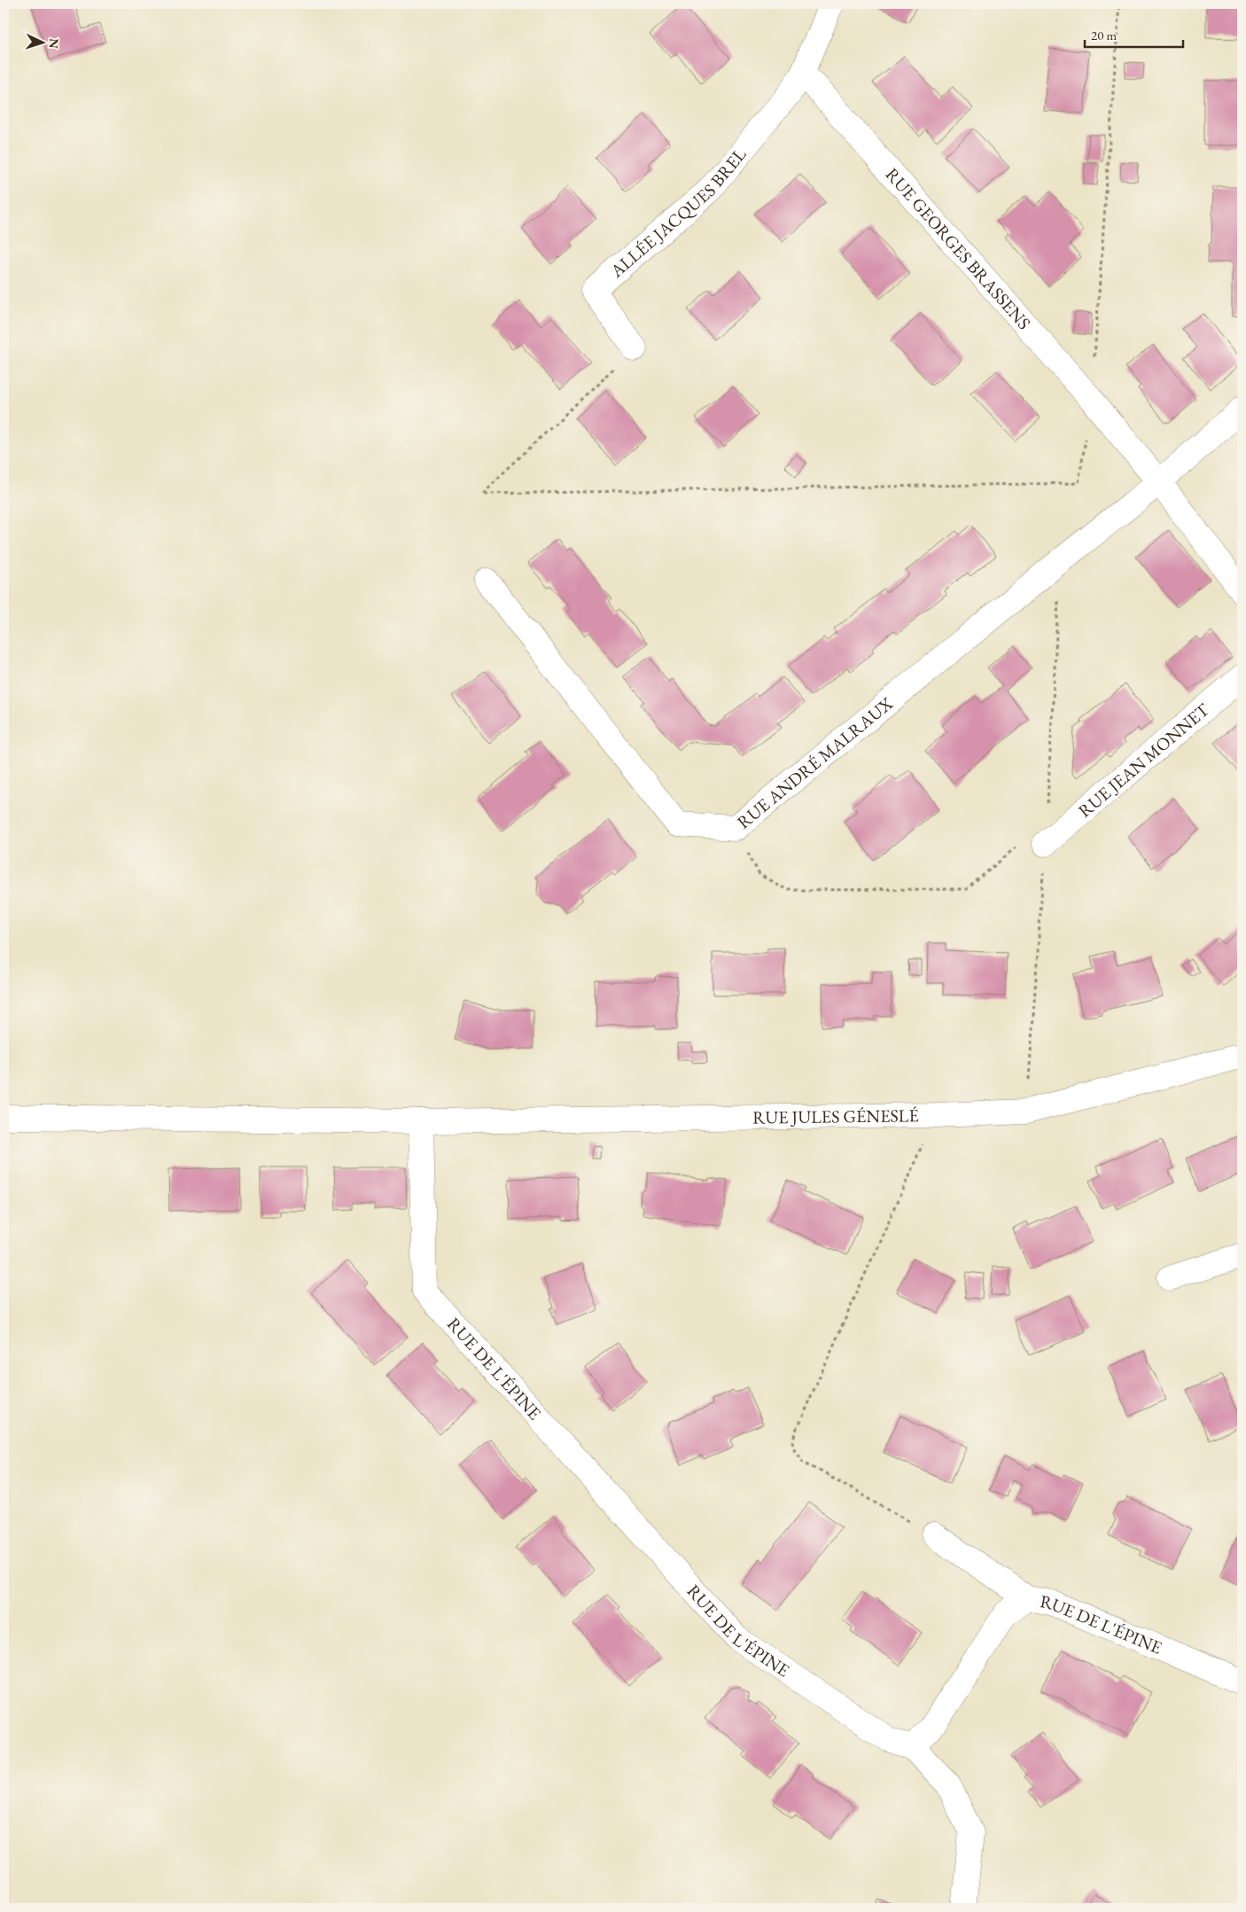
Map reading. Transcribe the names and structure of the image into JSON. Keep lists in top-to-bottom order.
{
  "streets": {
    "street": [
      "ALLÉE JACQUES BREL",
      "RUE GEORGES BRASSENS",
      "RUE JEAN MONNET",
      "RUE ANDRÉ MALRAUX",
      "RUE JULES GÉNESLÉ",
      "RUE DE L'ÉPINE"
    ]
  },
  "crossings": [
    ["ALLÉE JACQUES BREL", "RUE GEORGES BRASSENS"],
    ["RUE GEORGES BRASSENS", "RUE ANDRÉ MALRAUX"],
    ["RUE JULES GÉNESLÉ", "RUE DE L'ÉPINE"]
  ],
  "scale_bar": "20 m",
  "north": "right"
}
